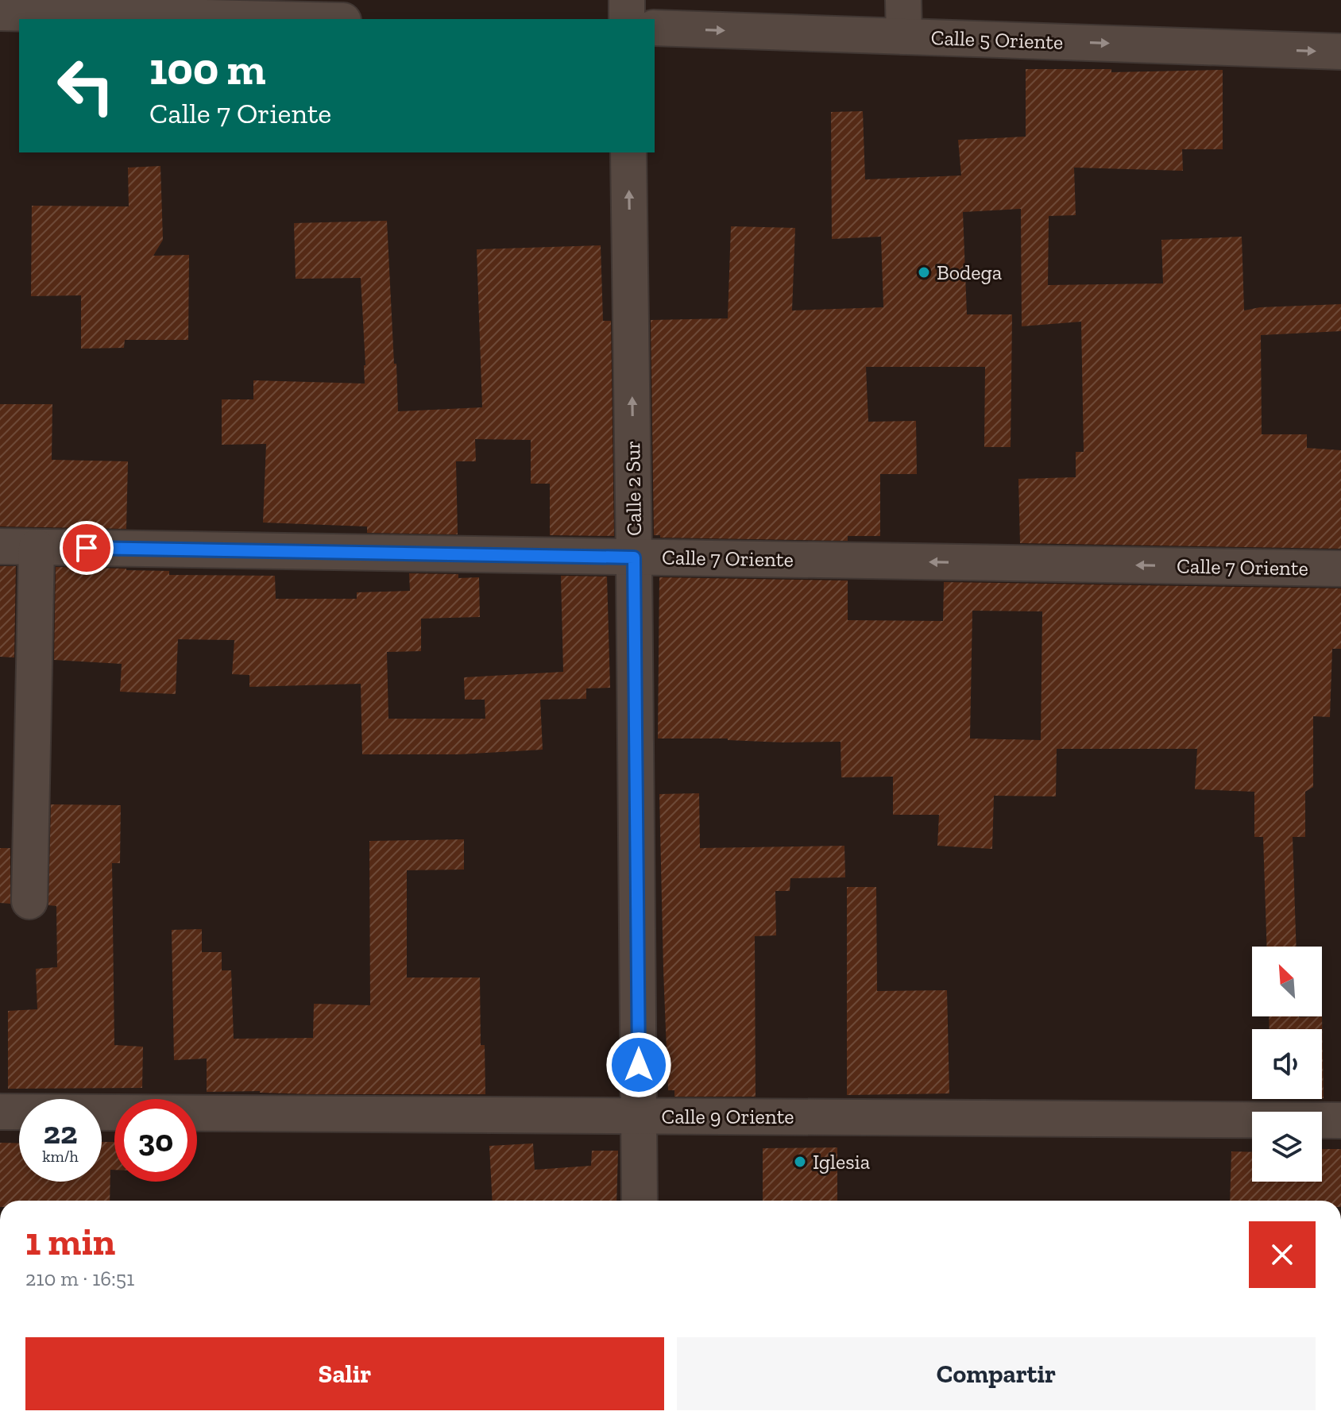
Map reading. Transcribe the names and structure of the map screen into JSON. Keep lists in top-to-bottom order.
{
  "streets": {
    "street": [
      "Calle 5 Oriente",
      "Calle 2 Sur",
      "Calle 7 Oriente",
      "Calle 9 Oriente"
    ]
  },
  "crossings": [
    ["Calle 2 Sur", "Calle 7 Oriente"],
    ["Calle 2 Sur", "Calle 9 Oriente"]
  ],
  "one_way": ["Calle 5 Oriente", "Calle 2 Sur", "Calle 7 Oriente"],
  "places": ["Bodega", "Iglesia"],
  "north": "top left",
  "page": {
    "turn": ["100 m", "Calle 7 Oriente"],
    "speed": "22 km/h",
    "limit": "30",
    "heading": ["1 min", "210 m · 16:51"],
    "buttons": ["Salir", "Compartir"]
  }
}
